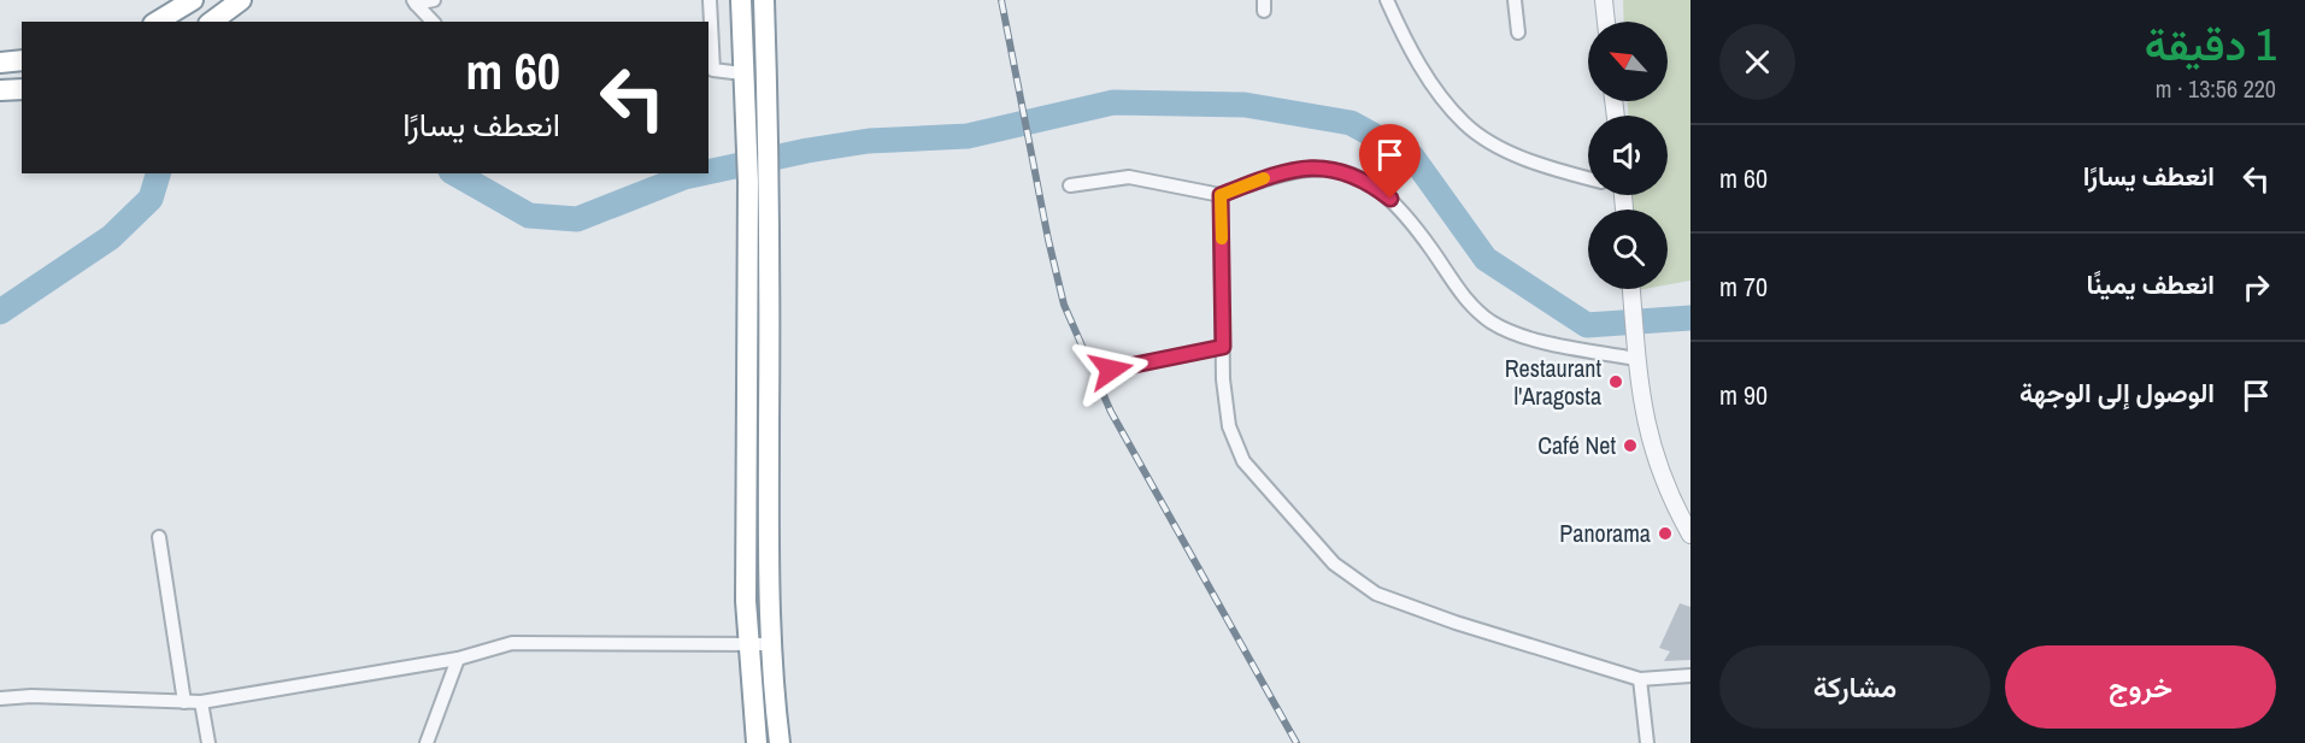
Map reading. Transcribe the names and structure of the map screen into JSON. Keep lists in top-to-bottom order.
{
  "places": ["Restaurant l'Aragosta", "Café Net", "Panorama"],
  "north": "top left",
  "page": {
    "heading": ["1 دقيقة", "220 m · 13:56"],
    "turn": ["60 m", "انعطف يسارًا"],
    "list": [
      {
        "name": "انعطف يسارًا",
        "value": "60 m"
      },
      {
        "name": "انعطف يمينًا",
        "value": "70 m"
      },
      {
        "name": "الوصول إلى الوجهة",
        "value": "90 m"
      }
    ],
    "buttons": ["خروج", "مشاركة"]
  }
}
